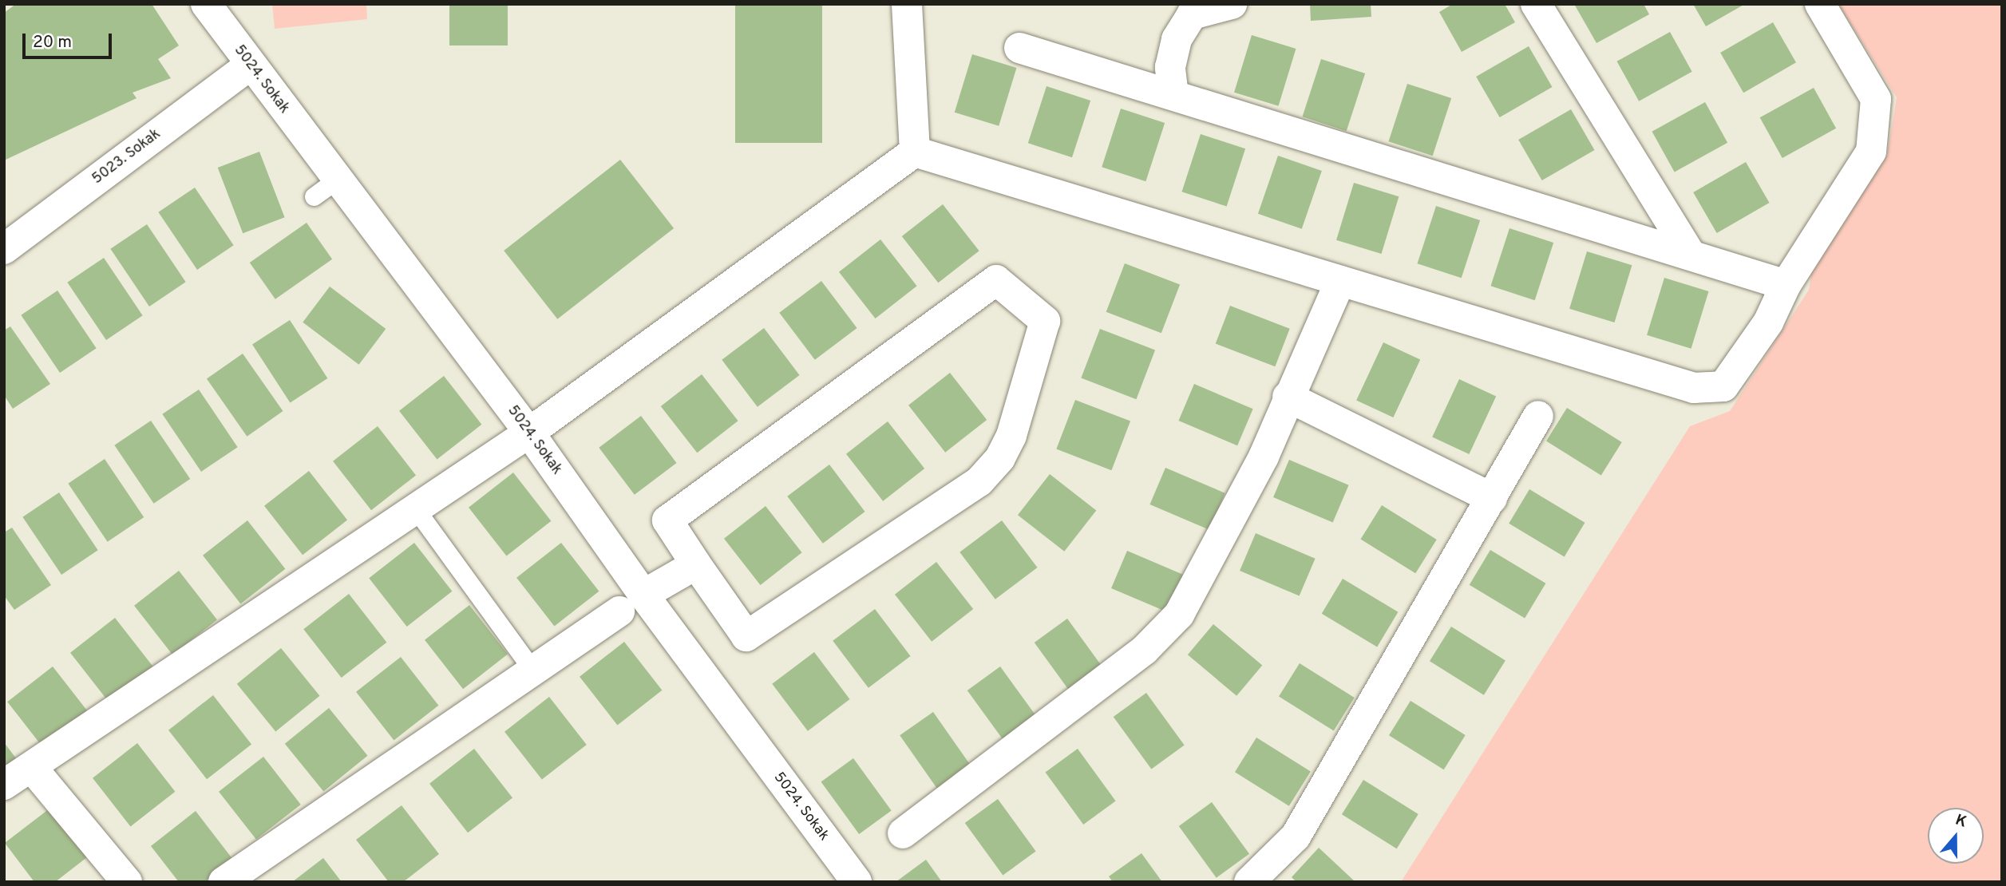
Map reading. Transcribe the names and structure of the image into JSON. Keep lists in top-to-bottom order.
{
  "streets": {
    "street": ["5024. Sokak", "5023. Sokak"]
  },
  "crossings": [
    ["5024. Sokak", "5023. Sokak"]
  ],
  "scale_bar": "20 m",
  "north": "top"
}
